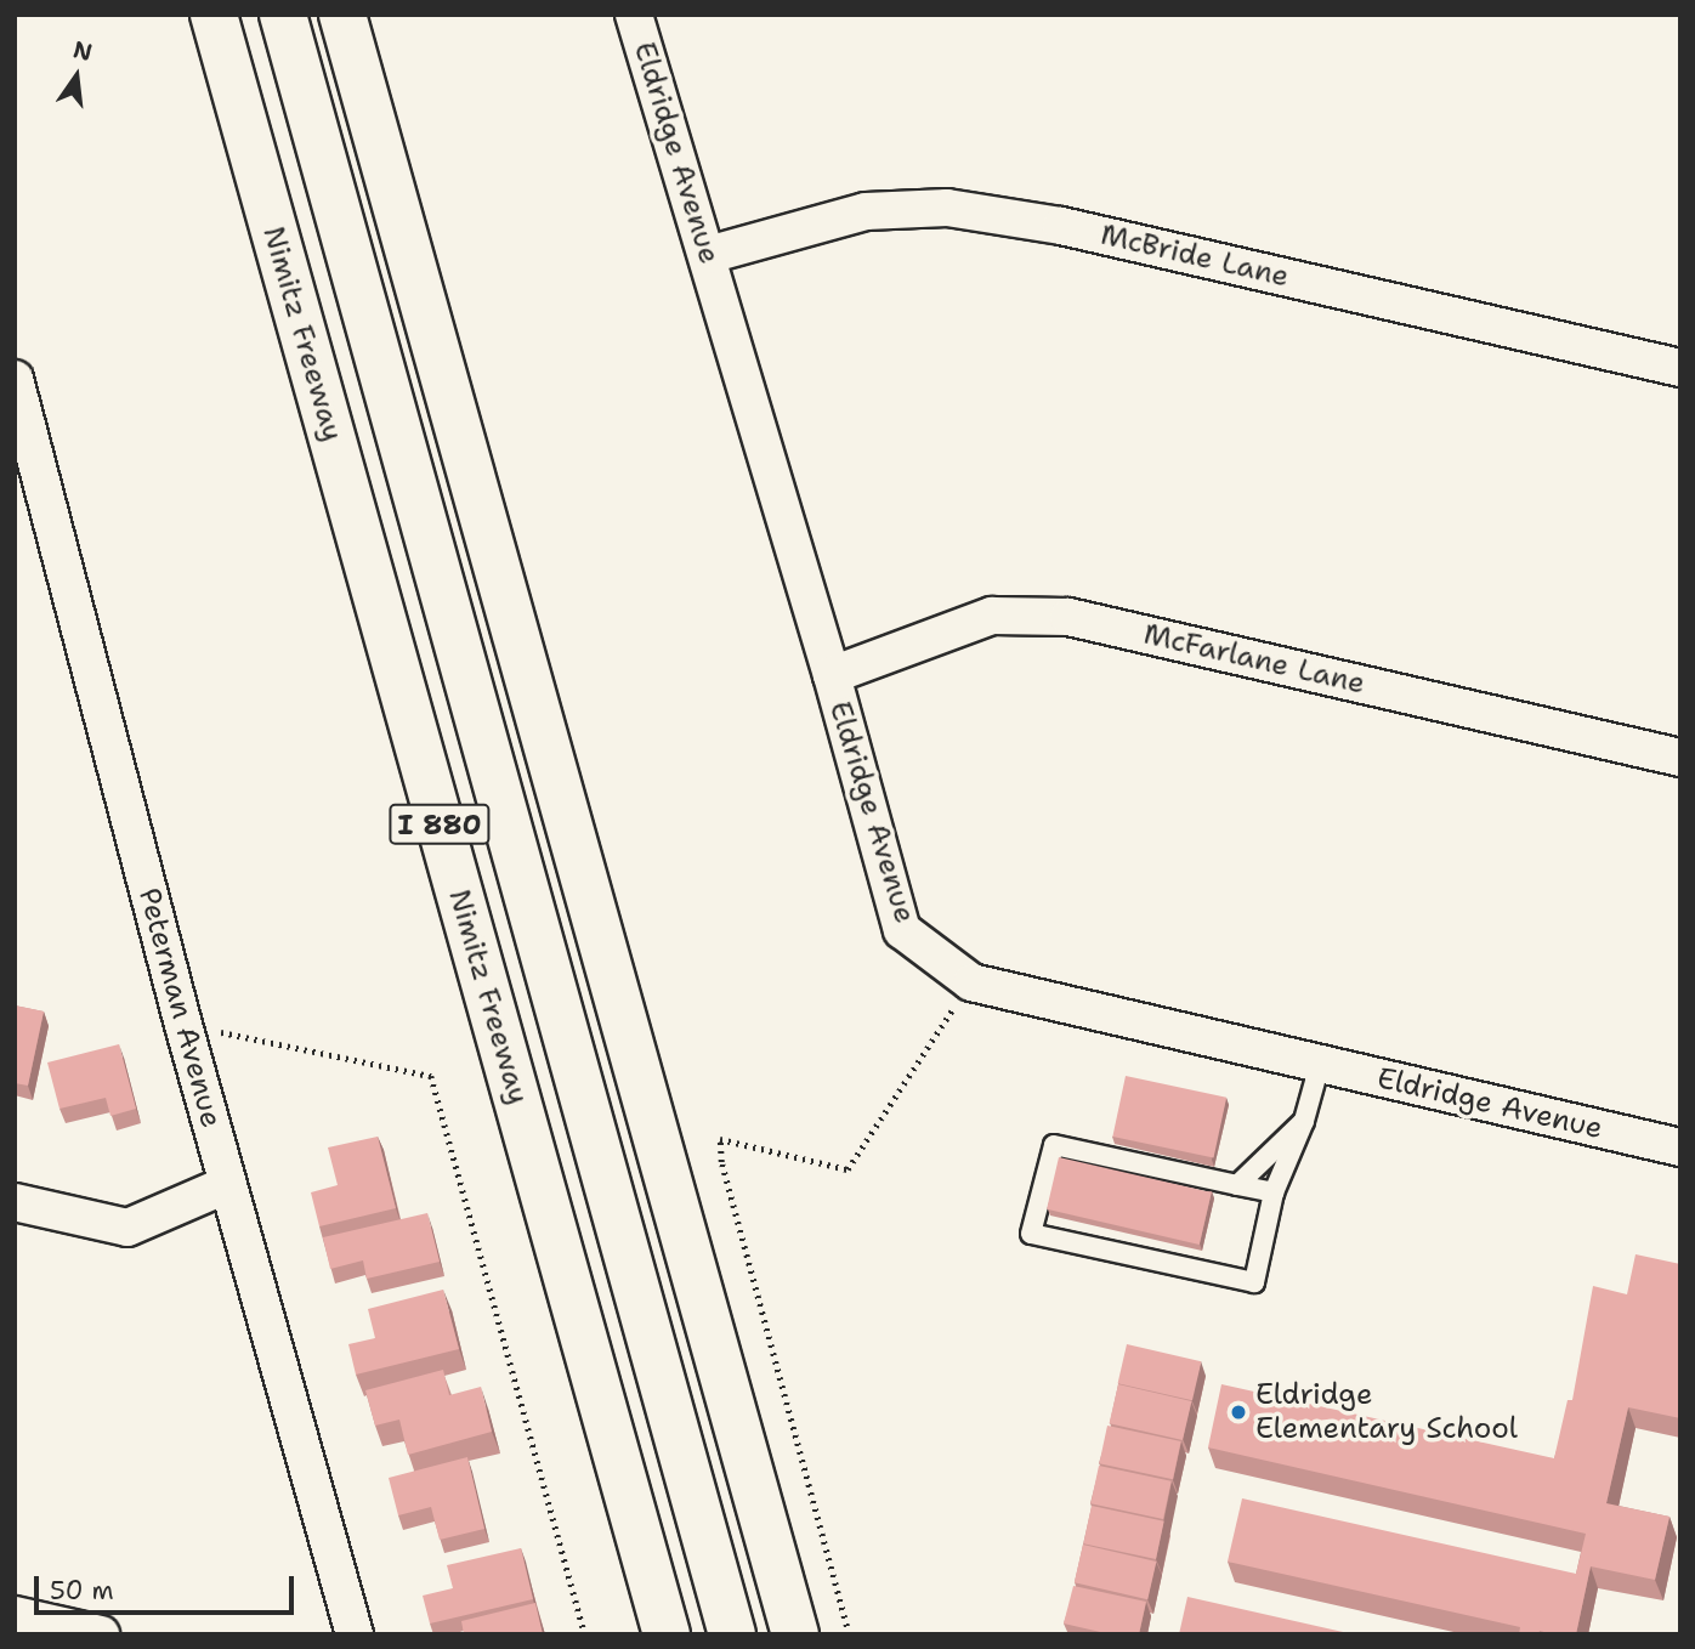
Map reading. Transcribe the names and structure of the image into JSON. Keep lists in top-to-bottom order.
{
  "streets": {
    "highway": ["Nimitz Freeway", "I 880"],
    "street": [
      "Eldridge Avenue",
      "McBride Lane",
      "McFarlane Lane",
      "Peterman Avenue"
    ]
  },
  "crossings": [
    ["Eldridge Avenue", "McBride Lane"],
    ["Eldridge Avenue", "McFarlane Lane"]
  ],
  "places": ["Eldridge Elementary School"],
  "scale_bar": "50 m",
  "north": "top"
}
